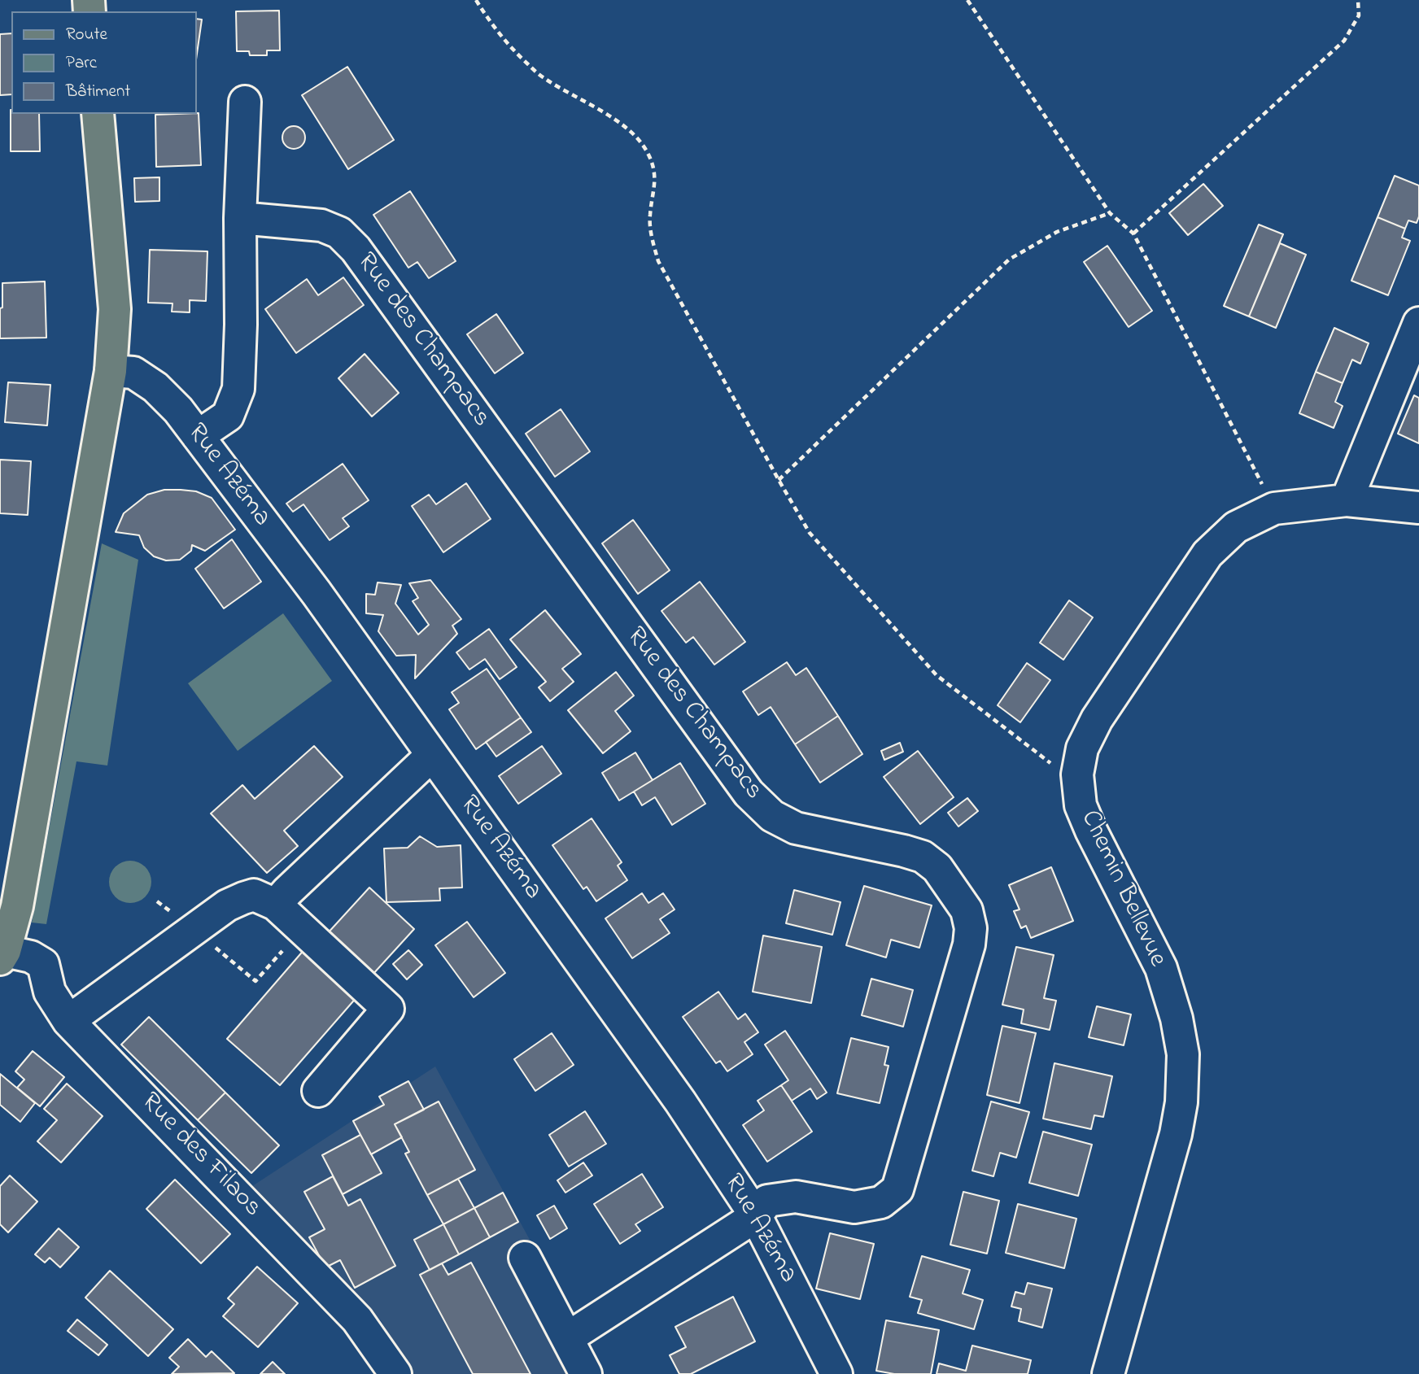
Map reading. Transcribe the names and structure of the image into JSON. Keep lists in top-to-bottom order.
{
  "streets": {
    "street": [
      "Rue des Champacs",
      "Rue Azéma",
      "Chemin Bellevue",
      "Rue des Filaos"
    ]
  },
  "crossings": [
    ["Rue des Champacs", "Rue Azéma"]
  ],
  "legend": ["Route", "Parc", "Bâtiment"]
}
